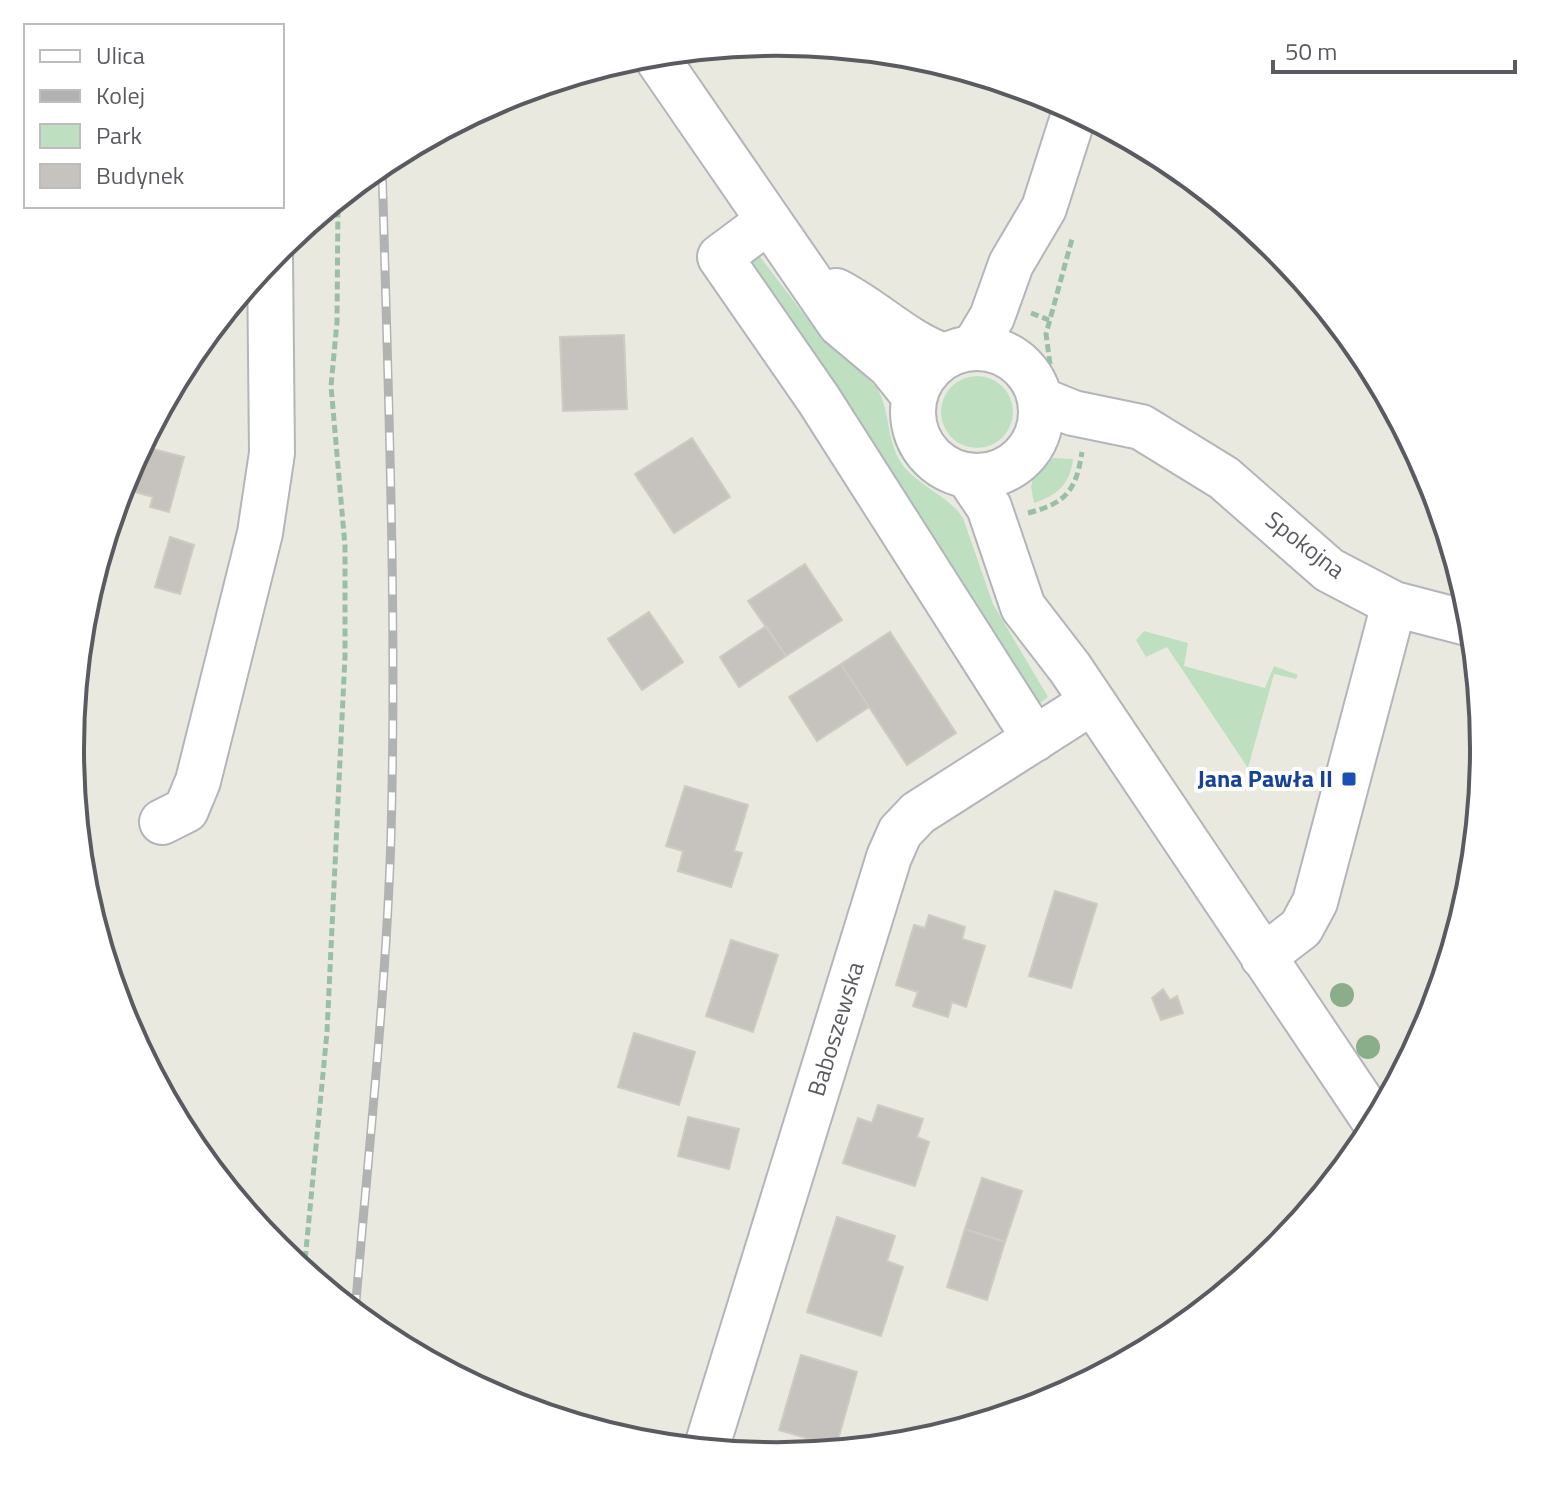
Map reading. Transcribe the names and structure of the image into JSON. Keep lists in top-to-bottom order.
{
  "streets": {
    "street": ["Spokojna", "Baboszewska"]
  },
  "places": {
    "transit": ["Jana Pawła II"]
  },
  "legend": [
    "Ulica",
    "Kolej",
    "Park",
    "Budynek"
  ],
  "scale_bar": "50 m"
}
